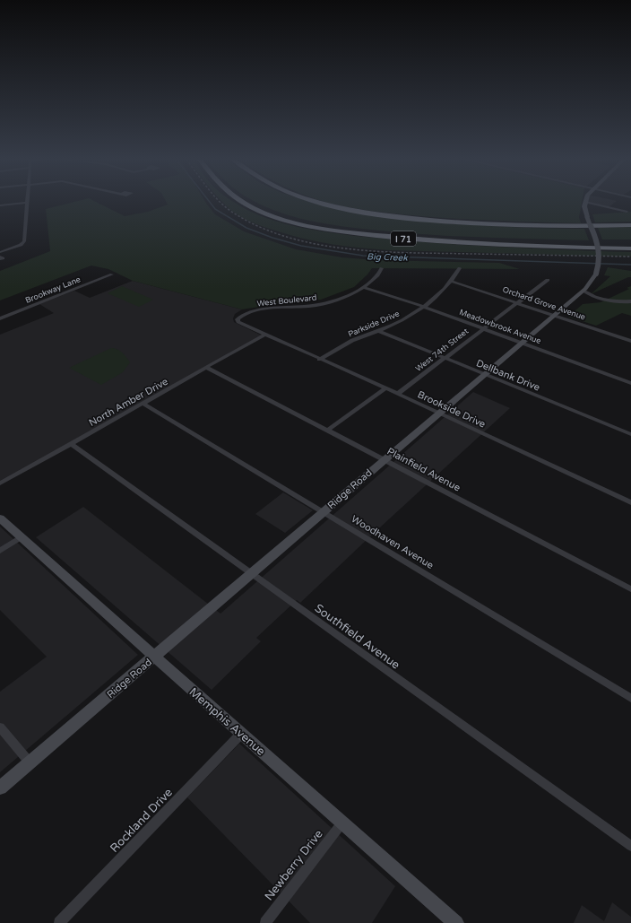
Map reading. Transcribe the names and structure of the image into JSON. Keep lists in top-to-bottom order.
{
  "streets": {
    "highway": ["I 71"],
    "main road": ["Ridge Road", "Memphis Avenue"],
    "street": [
      "Brookway Lane",
      "West Boulevard",
      "Orchard Grove Avenue",
      "Parkside Drive",
      "Meadowbrook Avenue",
      "West 74th Street",
      "Dellbank Drive",
      "North Amber Drive",
      "Brookside Drive",
      "Plainfield Avenue",
      "Woodhaven Avenue",
      "Southfield Avenue",
      "Rockland Drive",
      "Newberry Drive"
    ]
  },
  "crossings": [
    ["West Boulevard", "Meadowbrook Avenue"],
    ["West Boulevard", "North Amber Drive"],
    ["West Boulevard", "Brookside Drive"],
    ["Orchard Grove Avenue", "Parkside Drive"],
    ["Orchard Grove Avenue", "West 74th Street"],
    ["Orchard Grove Avenue", "Ridge Road"],
    ["Parkside Drive", "Meadowbrook Avenue"],
    ["Parkside Drive", "Dellbank Drive"],
    ["Parkside Drive", "Brookside Drive"],
    ["Meadowbrook Avenue", "West 74th Street"],
    ["Meadowbrook Avenue", "Ridge Road"],
    ["West 74th Street", "Dellbank Drive"],
    ["West 74th Street", "Brookside Drive"],
    ["Dellbank Drive", "Ridge Road"],
    ["North Amber Drive", "Brookside Drive"],
    ["North Amber Drive", "Plainfield Avenue"],
    ["North Amber Drive", "Woodhaven Avenue"],
    ["North Amber Drive", "Southfield Avenue"],
    ["Brookside Drive", "Ridge Road"],
    ["Plainfield Avenue", "Ridge Road"],
    ["Ridge Road", "Woodhaven Avenue"],
    ["Ridge Road", "Southfield Avenue"],
    ["Ridge Road", "Memphis Avenue"],
    ["Memphis Avenue", "Rockland Drive"],
    ["Memphis Avenue", "Newberry Drive"]
  ],
  "water": ["Big Creek"]
}
